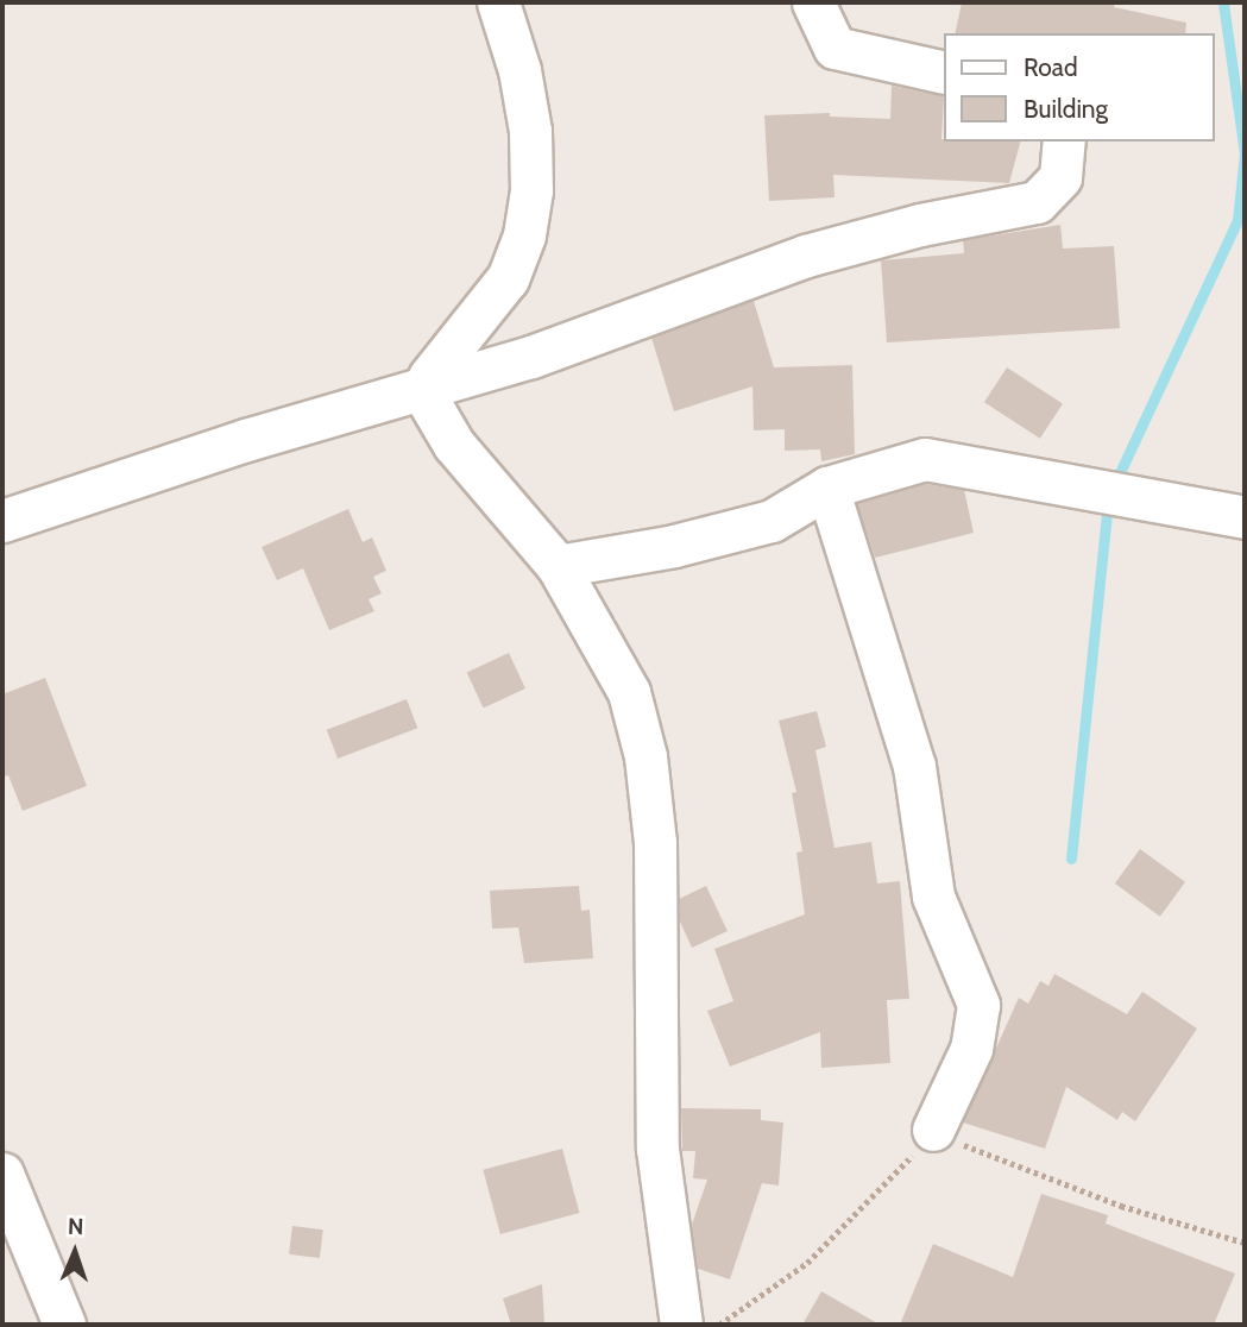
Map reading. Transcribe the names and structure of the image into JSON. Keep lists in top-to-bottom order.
{
  "legend": ["Road", "Building"],
  "north": "top"
}
